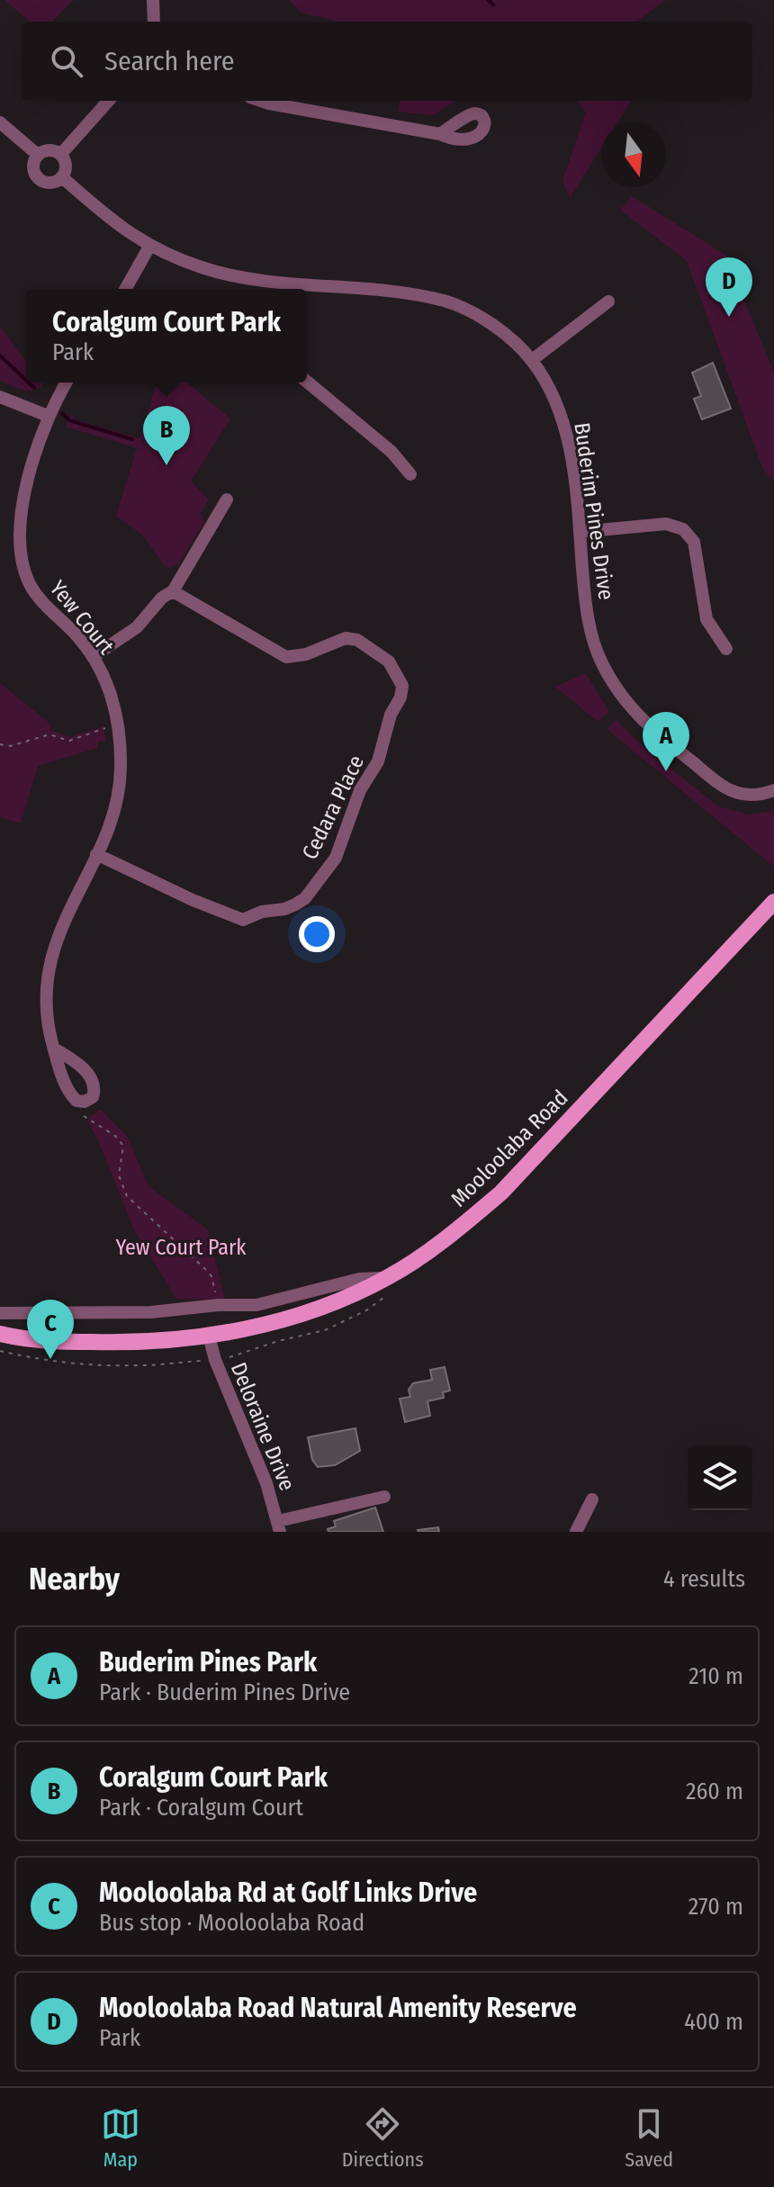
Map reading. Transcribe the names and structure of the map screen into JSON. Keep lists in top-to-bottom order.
{
  "streets": {
    "main road": ["Mooloolaba Road"],
    "street": [
      "Buderim Pines Drive",
      "Yew Court",
      "Cedara Place",
      "Deloraine Drive"
    ]
  },
  "crossings": [
    ["Yew Court", "Cedara Place"],
    ["Mooloolaba Road", "Deloraine Drive"]
  ],
  "parks": ["Yew Court Park"],
  "north": "bottom",
  "page": {
    "search": "Search here",
    "pins": [
      "D",
      "B",
      "A",
      "C"
    ],
    "popup": ["Coralgum Court Park", "Park"],
    "heading": ["Nearby", "4 results"],
    "list": [
      {
        "mark": "A",
        "name": "Buderim Pines Park",
        "note": "Park · Buderim Pines Drive",
        "value": "210 m"
      },
      {
        "mark": "B",
        "name": "Coralgum Court Park",
        "note": "Park · Coralgum Court",
        "value": "260 m"
      },
      {
        "mark": "C",
        "name": "Mooloolaba Rd at Golf Links Drive",
        "note": "Bus stop · Mooloolaba Road",
        "value": "270 m"
      },
      {
        "mark": "D",
        "name": "Mooloolaba Road Natural Amenity Reserve",
        "note": "Park",
        "value": "400 m"
      }
    ],
    "nav": ["Map", "Directions", "Saved"]
  }
}
